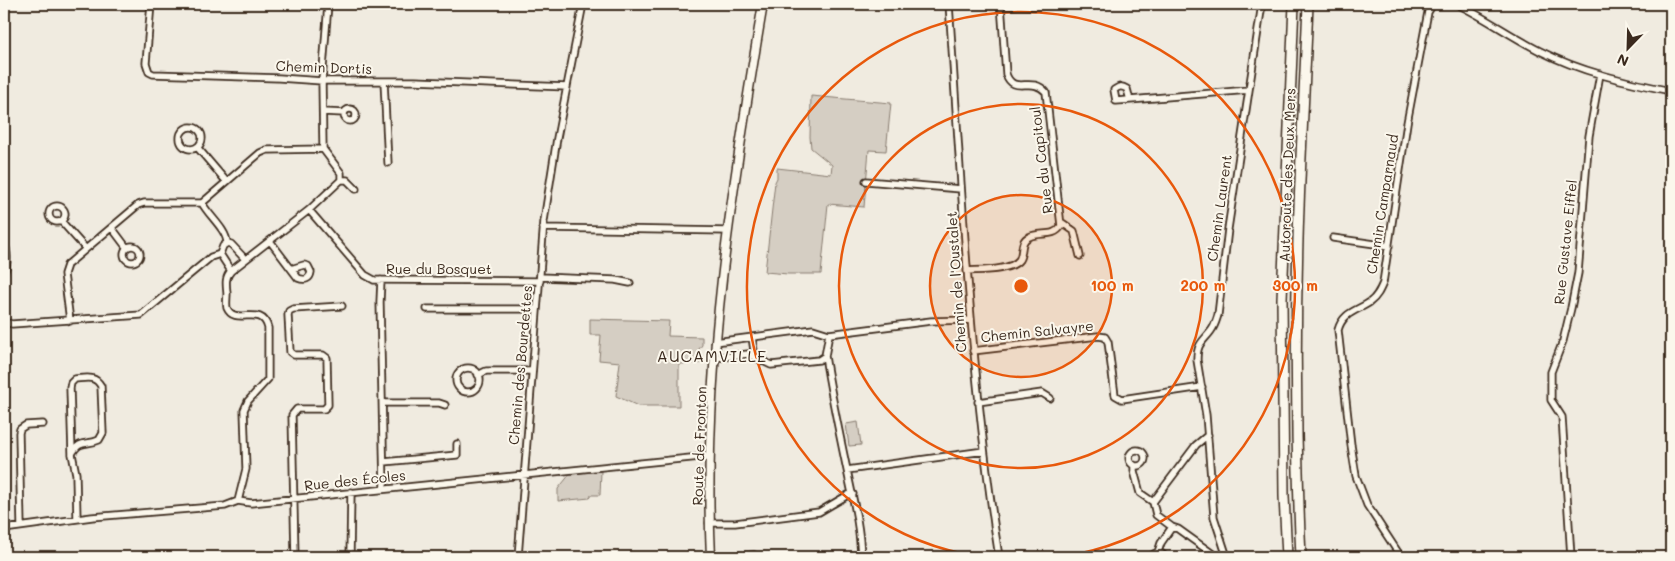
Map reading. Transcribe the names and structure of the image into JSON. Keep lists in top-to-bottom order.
{
  "streets": {
    "highway": ["Autoroute des Deux Mers"],
    "main road": ["Route de Fronton"],
    "street": [
      "Chemin Dortis",
      "Rue du Capitoul",
      "Chemin Camparnaud",
      "Chemin Laurent",
      "Rue Gustave Eiffel",
      "Rue du Bosquet",
      "Chemin de l'Oustalet",
      "Chemin Salvayre",
      "Chemin des Bourdettes",
      "Rue des Écoles"
    ]
  },
  "crossings": [
    ["Chemin Dortis", "Chemin des Bourdettes"],
    ["Rue du Capitoul", "Chemin de l'Oustalet"],
    ["Chemin Laurent", "Chemin Salvayre"],
    ["Rue du Bosquet", "Chemin des Bourdettes"],
    ["Chemin de l'Oustalet", "Chemin Salvayre"],
    ["Chemin des Bourdettes", "Rue des Écoles"],
    ["Route de Fronton", "Rue des Écoles"]
  ],
  "districts": ["AUCAMVILLE"],
  "north": "bottom left",
  "rings": ["100 m", "200 m", "300 m"]
}
